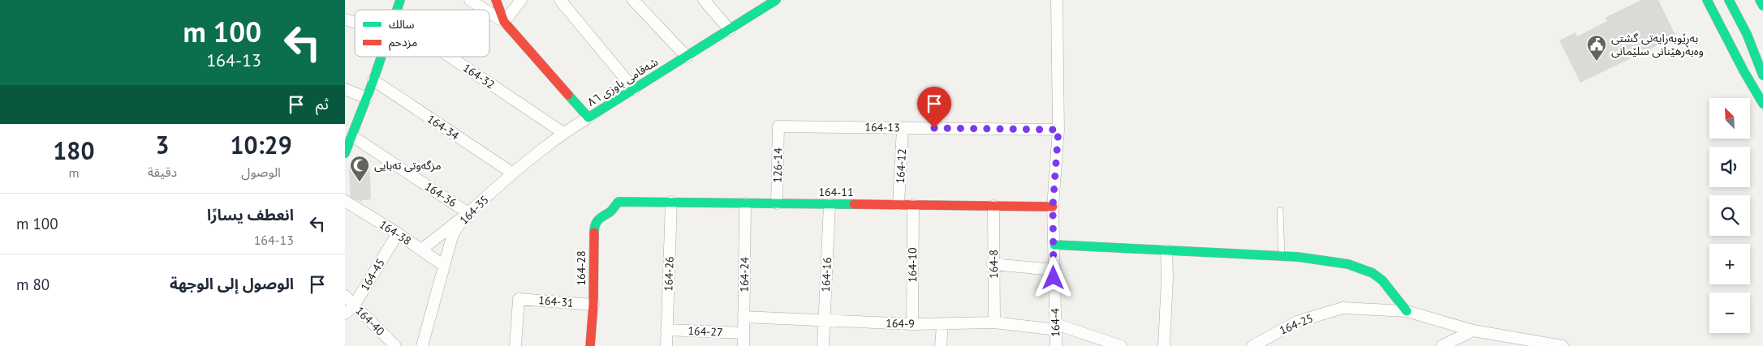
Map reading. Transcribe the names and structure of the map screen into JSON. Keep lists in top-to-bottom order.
{
  "streets": {
    "street": [
      "164-32",
      "شەقامی باوزی ٨٦",
      "164-34",
      "164-13",
      "126-14",
      "164-12",
      "164-11",
      "164-36",
      "164-35",
      "164-38",
      "164-8",
      "164-10",
      "164-28",
      "164-26",
      "164-45",
      "164-24",
      "164-16",
      "164-31",
      "164-40",
      "164-4",
      "164-9",
      "164-25",
      "164-27"
    ]
  },
  "crossings": [
    ["164-32", "164-35"],
    ["شەقامی باوزی ٨٦", "164-35"],
    ["164-34", "164-35"],
    ["164-13", "126-14"],
    ["164-13", "164-12"],
    ["164-13", "164-4"],
    ["126-14", "164-11"],
    ["164-12", "164-11"],
    ["164-11", "164-8"],
    ["164-11", "164-10"],
    ["164-11", "164-28"],
    ["164-11", "164-26"],
    ["164-11", "164-24"],
    ["164-11", "164-16"],
    ["164-11", "164-4"],
    ["164-36", "164-35"],
    ["164-35", "164-38"],
    ["164-38", "164-45"],
    ["164-8", "164-9"],
    ["164-10", "164-9"],
    ["164-28", "164-31"],
    ["164-26", "164-27"],
    ["164-45", "164-40"],
    ["164-24", "164-9"],
    ["164-24", "164-27"],
    ["164-16", "164-9"],
    ["164-4", "164-9"]
  ],
  "places": {
    "public building": ["بەڕێوبەرایەتی گشتی وەبەرهێنانی سلێمانی"],
    "mosque": ["مزگەوتی تەبایی"]
  },
  "legend": ["سالك", "مزدحم"],
  "north": "top left",
  "page": {
    "turn": ["100 m", "164-13"],
    "then": "ثم",
    "map_buttons": ["+", "−"],
    "eta": [
      "10:29",
      "الوصول",
      "3",
      "دقيقة",
      "180",
      "m"
    ],
    "list": [
      {
        "name": "انعطف يسارًا",
        "note": "164-13",
        "value": "100 m"
      },
      {
        "name": "الوصول إلى الوجهة",
        "value": "80 m"
      }
    ]
  }
}
